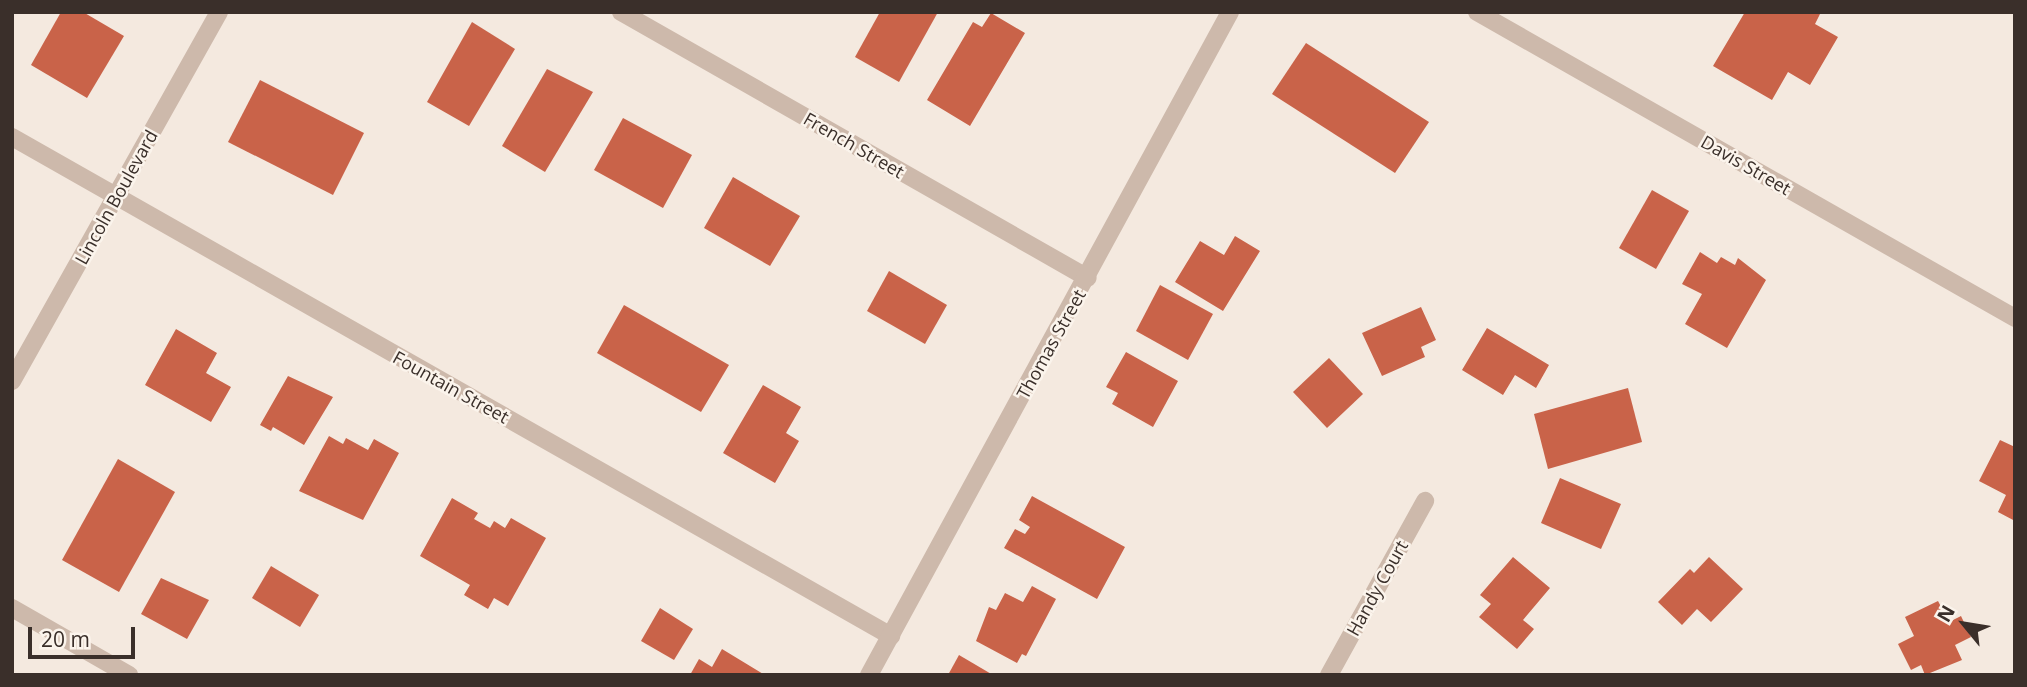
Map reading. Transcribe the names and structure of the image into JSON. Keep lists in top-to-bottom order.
{
  "streets": {
    "street": [
      "French Street",
      "Davis Street",
      "Lincoln Boulevard",
      "Thomas Street",
      "Fountain Street",
      "Handy Court"
    ]
  },
  "crossings": [
    ["French Street", "Thomas Street"],
    ["Lincoln Boulevard", "Fountain Street"],
    ["Thomas Street", "Fountain Street"]
  ],
  "scale_bar": "20 m",
  "north": "top left"
}
